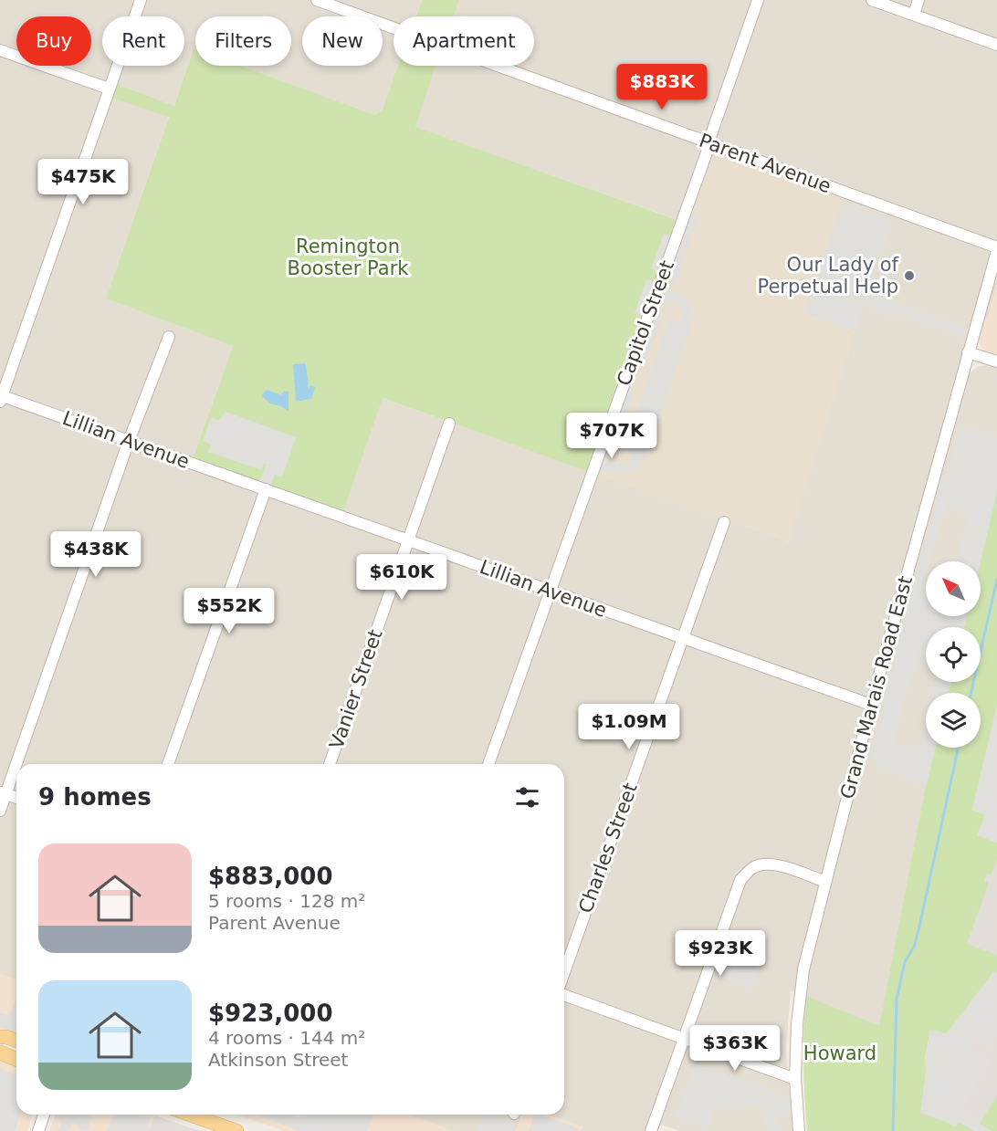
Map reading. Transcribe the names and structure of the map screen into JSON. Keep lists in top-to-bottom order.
{
  "streets": {
    "street": [
      "Parent Avenue",
      "Capitol Street",
      "Lillian Avenue",
      "Grand Marais Road East",
      "Vanier Street",
      "Charles Street"
    ]
  },
  "crossings": [
    ["Parent Avenue", "Capitol Street"],
    ["Parent Avenue", "Grand Marais Road East"],
    ["Capitol Street", "Lillian Avenue"],
    ["Lillian Avenue", "Grand Marais Road East"],
    ["Lillian Avenue", "Vanier Street"],
    ["Lillian Avenue", "Charles Street"]
  ],
  "parks": ["Remington Booster Park", "Howard"],
  "places": ["Our Lady of Perpetual Help"],
  "north": "top left",
  "page": {
    "chip": [
      "Buy",
      "Rent",
      "Filters",
      "New",
      "Apartment"
    ],
    "price": [
      "$883K",
      "$475K",
      "$707K",
      "$438K",
      "$610K",
      "$552K",
      "$1.09M",
      "$923K",
      "$363K"
    ],
    "heading": "9 homes",
    "list": [
      {
        "name": "$883,000",
        "note": "5 rooms · 128 m² · Parent Avenue"
      },
      {
        "name": "$923,000",
        "note": "4 rooms · 144 m² · Atkinson Street"
      }
    ]
  }
}
